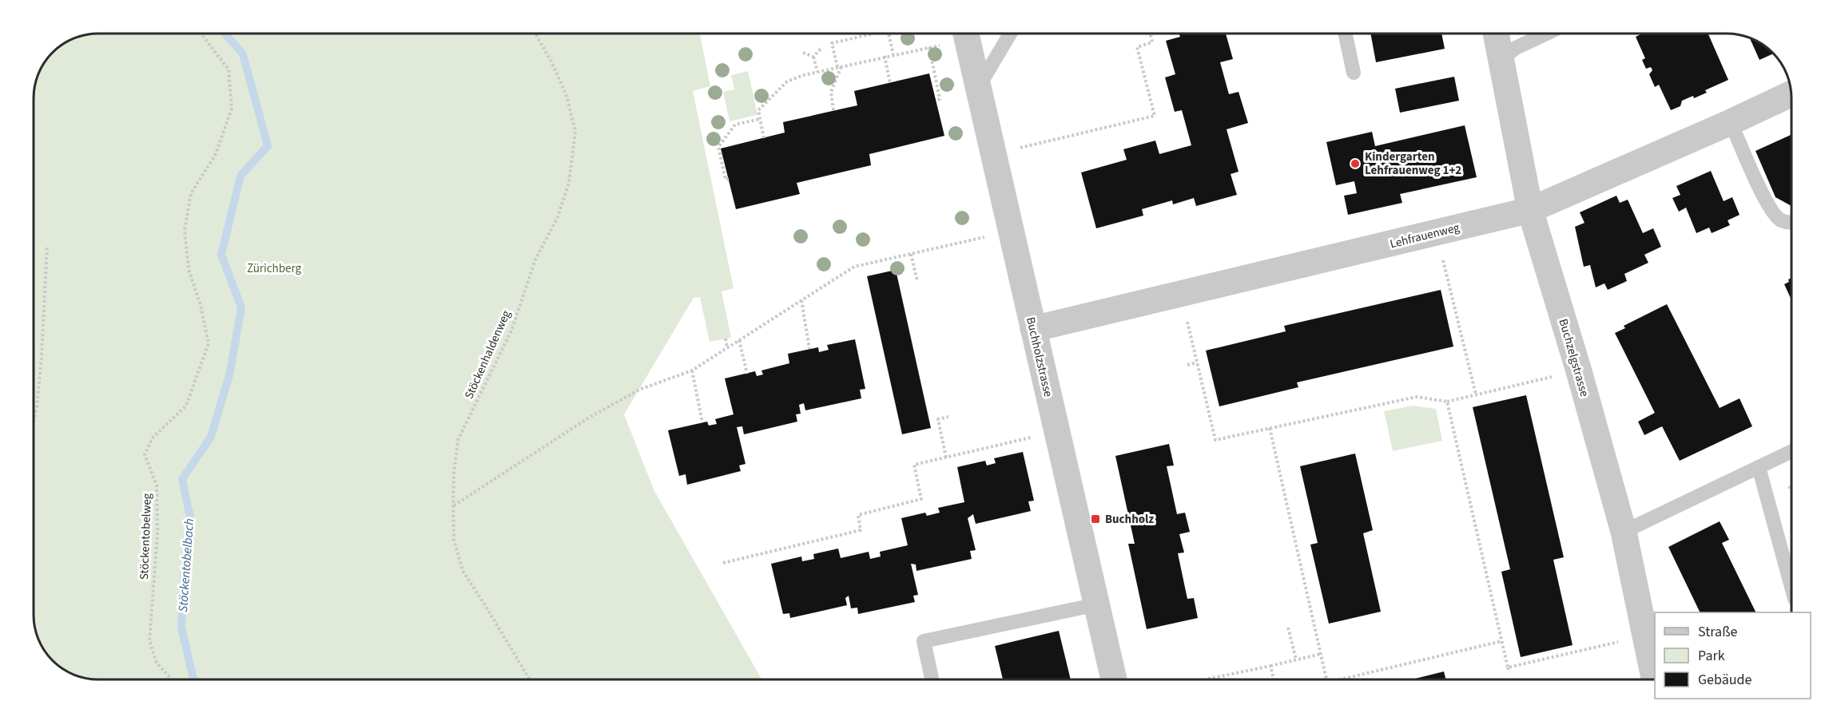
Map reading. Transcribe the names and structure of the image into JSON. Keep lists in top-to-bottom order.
{
  "streets": {
    "street": ["Lehfrauenweg", "Buchholzstrasse", "Buchzelgstrasse"],
    "path": ["Stöckenhaldenweg", "Stöckentobelweg"]
  },
  "crossings": [
    ["Lehfrauenweg", "Buchholzstrasse"],
    ["Lehfrauenweg", "Buchzelgstrasse"]
  ],
  "water": ["Stöckentobelbach"],
  "parks": ["Zürichberg"],
  "places": {
    "other": ["Kindergarten Lehfrauenweg 1+2"],
    "transit": ["Buchholz"]
  },
  "legend": ["Straße", "Park", "Gebäude"]
}
